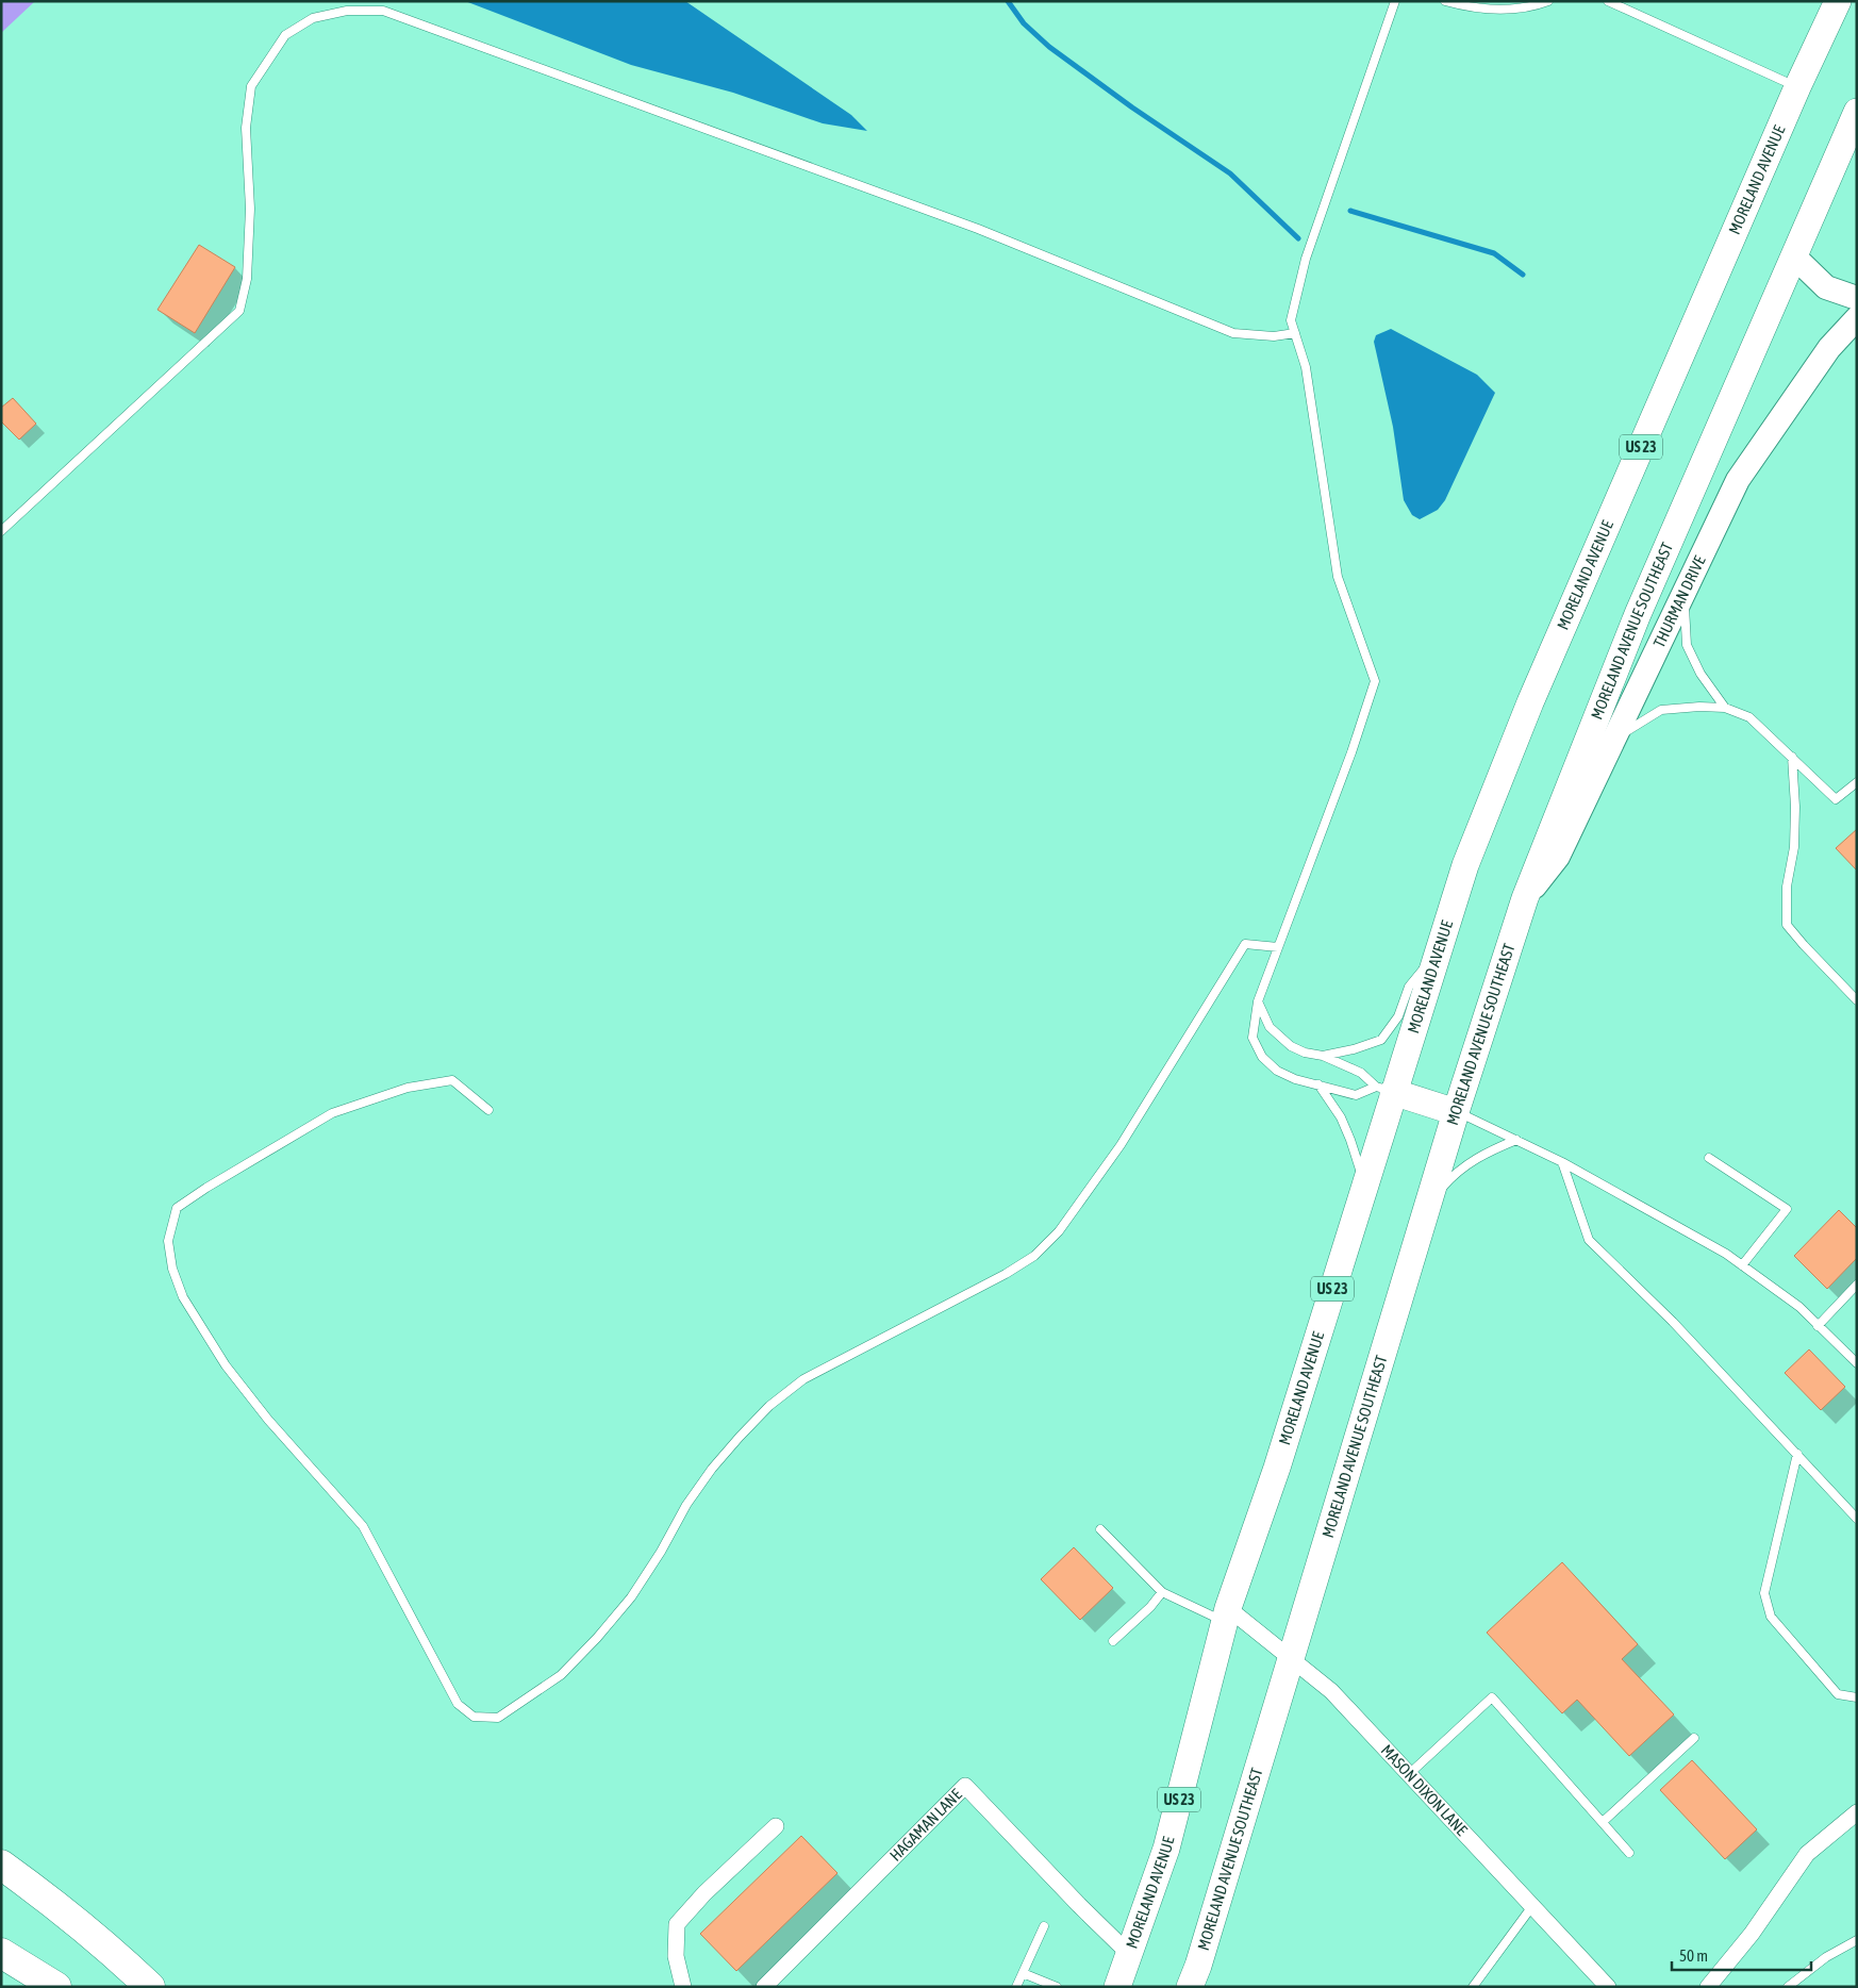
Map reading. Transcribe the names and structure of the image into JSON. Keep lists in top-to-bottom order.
{
  "streets": {
    "main road": [
      "MORELAND AVENUE",
      "US 23",
      "THURMAN DRIVE",
      "MORELAND AVENUE SOUTHEAST"
    ],
    "street": ["MASON DIXON LANE", "HAGAMAN LANE"]
  },
  "crossings": [
    ["MORELAND AVENUE", "MASON DIXON LANE"],
    ["MORELAND AVENUE", "HAGAMAN LANE"],
    ["THURMAN DRIVE", "MORELAND AVENUE SOUTHEAST"],
    ["MORELAND AVENUE SOUTHEAST", "MASON DIXON LANE"]
  ],
  "scale_bar": "50 m"
}
